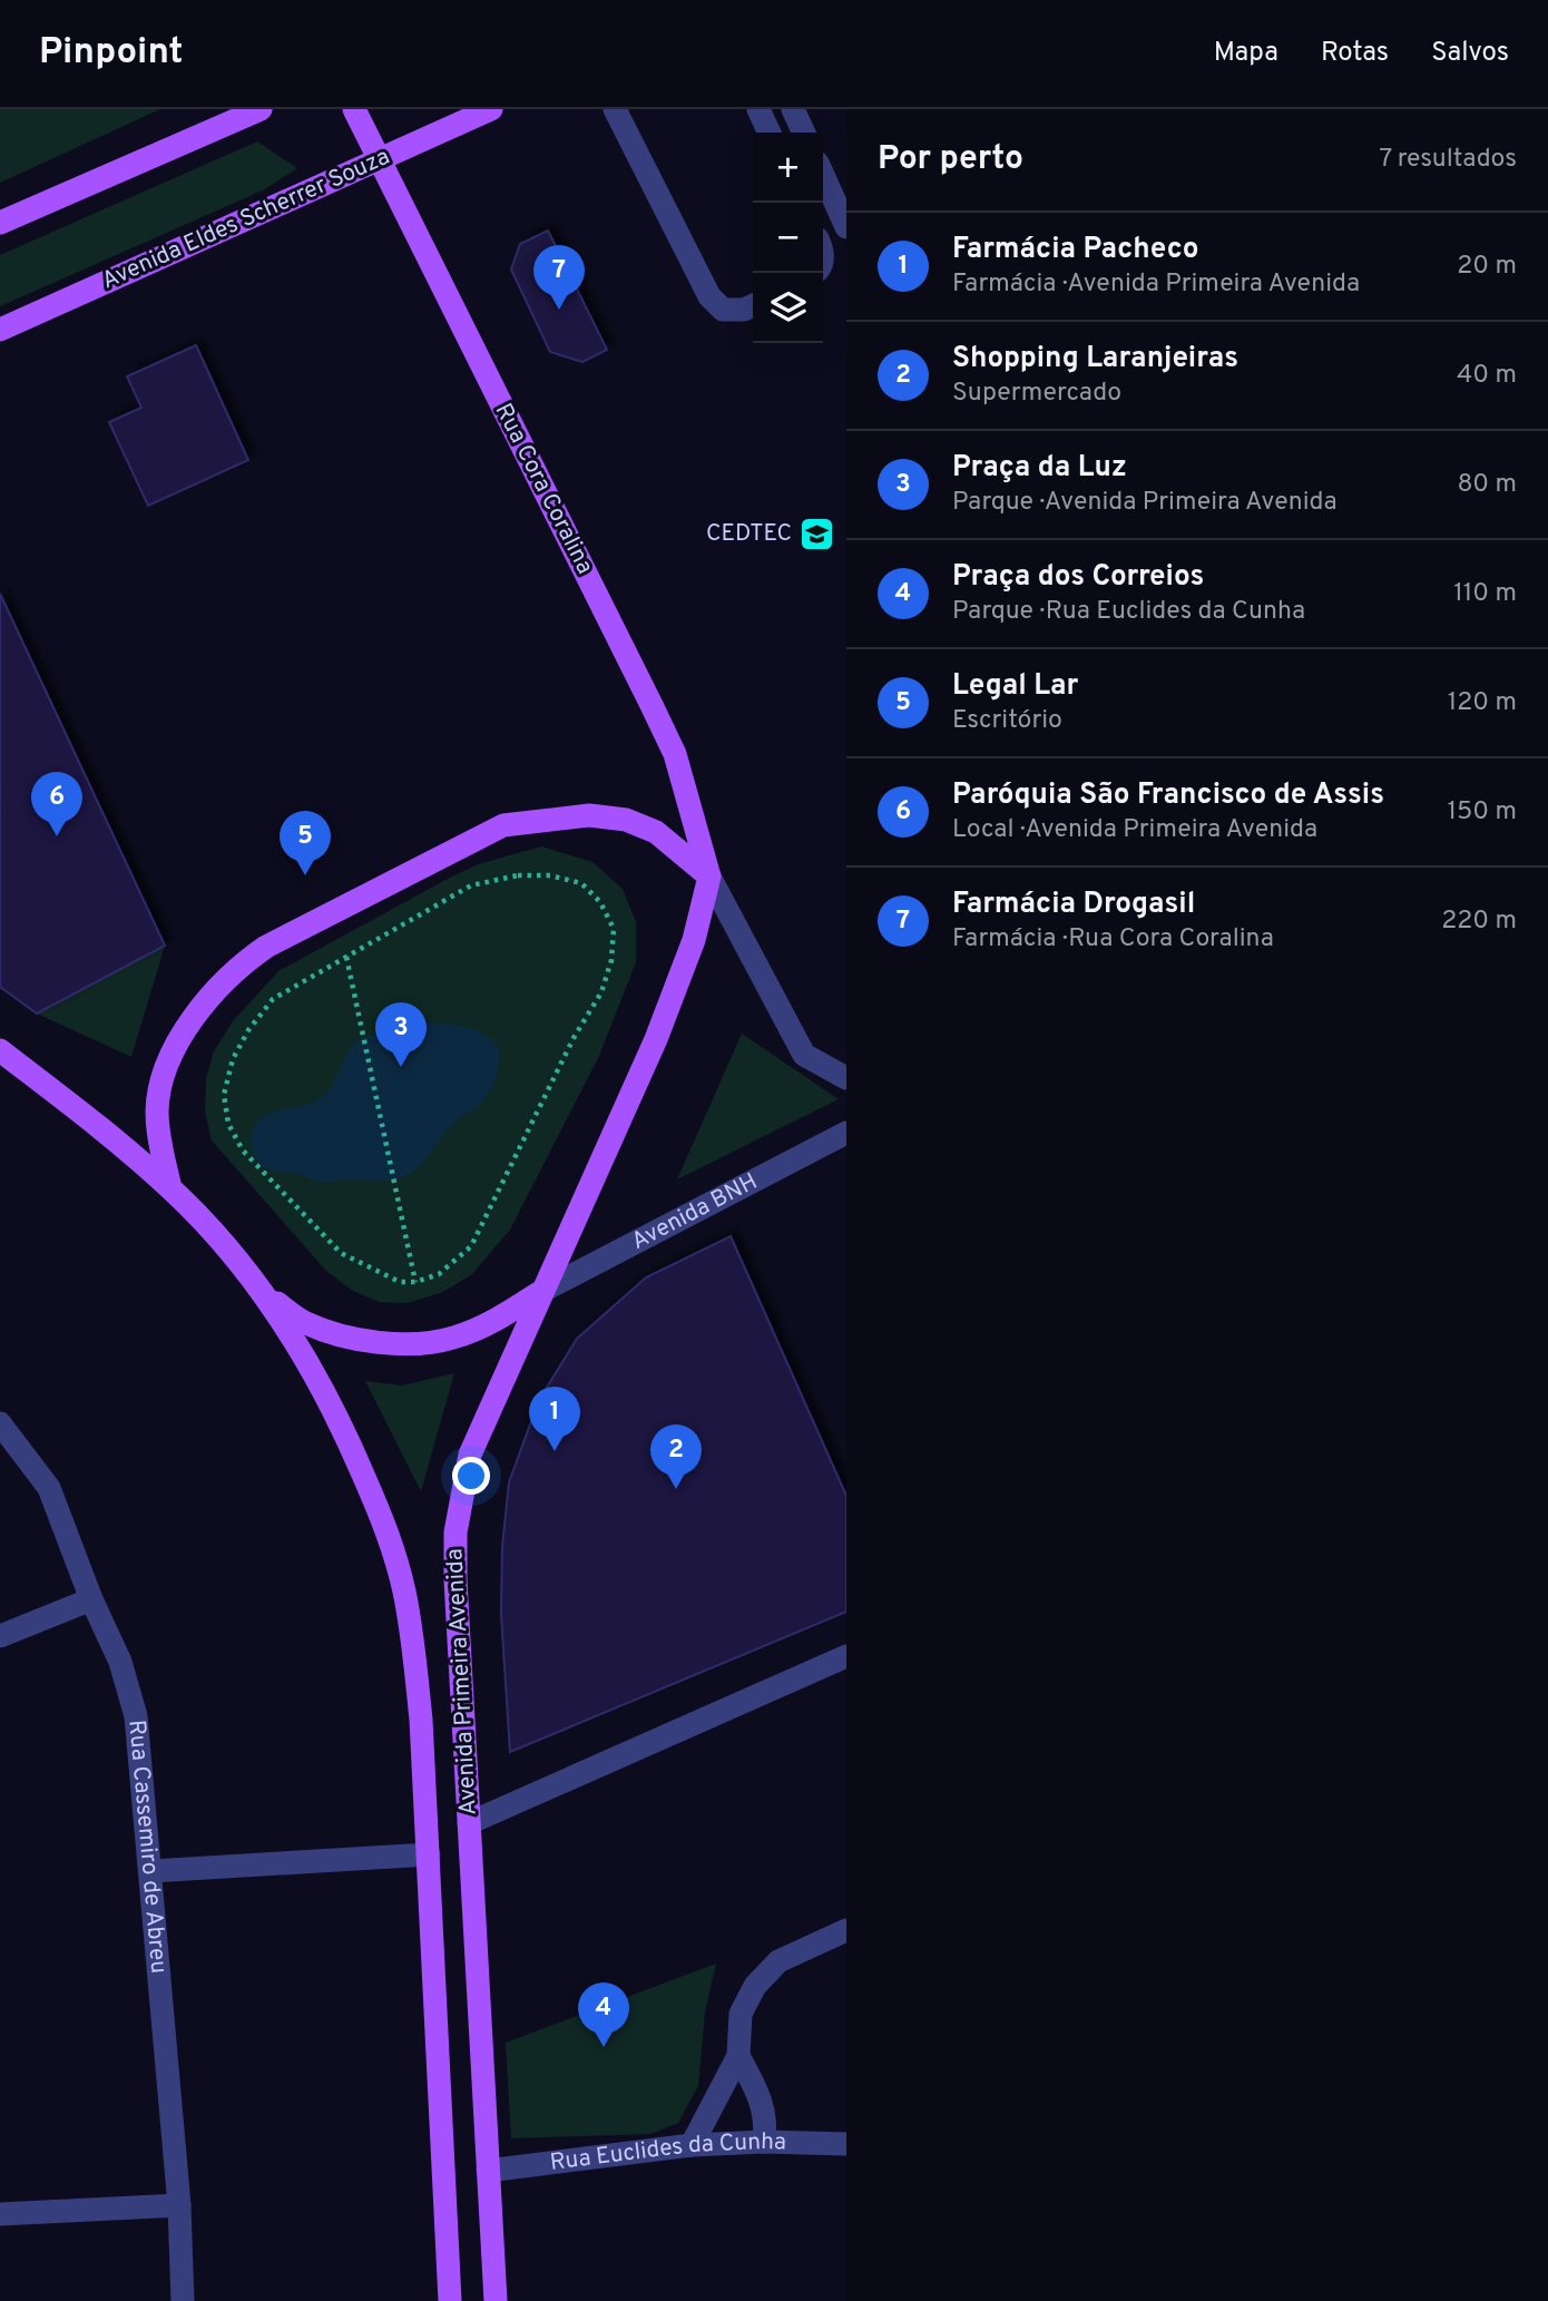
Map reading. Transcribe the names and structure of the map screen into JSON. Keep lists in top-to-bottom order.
{
  "streets": {
    "main road": ["Avenida Eldes Scherrer Souza", "Rua Cora Coralina", "Avenida Primeira Avenida"],
    "street": ["Avenida BNH", "Rua Cassemiro de Abreu", "Rua Euclides da Cunha"]
  },
  "crossings": [
    ["Avenida Eldes Scherrer Souza", "Rua Cora Coralina"],
    ["Rua Cora Coralina", "Avenida Primeira Avenida"],
    ["Avenida BNH", "Avenida Primeira Avenida"],
    ["Avenida Primeira Avenida", "Rua Euclides da Cunha"]
  ],
  "places": {
    "school or university": ["CEDTEC"]
  },
  "page": {
    "header": "Pinpoint",
    "nav": ["Mapa", "Rotas", "Salvos"],
    "heading": ["Por perto", "7 resultados"],
    "map_buttons": ["+", "−"],
    "list": [
      {
        "mark": "1",
        "name": "Farmácia Pacheco",
        "note": "Farmácia · Avenida Primeira Avenida",
        "value": "20 m"
      },
      {
        "mark": "2",
        "name": "Shopping Laranjeiras",
        "note": "Supermercado",
        "value": "40 m"
      },
      {
        "mark": "3",
        "name": "Praça da Luz",
        "note": "Parque · Avenida Primeira Avenida",
        "value": "80 m"
      },
      {
        "mark": "4",
        "name": "Praça dos Correios",
        "note": "Parque · Rua Euclides da Cunha",
        "value": "110 m"
      },
      {
        "mark": "5",
        "name": "Legal Lar",
        "note": "Escritório",
        "value": "120 m"
      },
      {
        "mark": "6",
        "name": "Paróquia São Francisco de Assis",
        "note": "Local · Avenida Primeira Avenida",
        "value": "150 m"
      },
      {
        "mark": "7",
        "name": "Farmácia Drogasil",
        "note": "Farmácia · Rua Cora Coralina",
        "value": "220 m"
      }
    ],
    "pins": [
      "7",
      "6",
      "5",
      "3",
      "1",
      "2",
      "4"
    ]
  }
}
